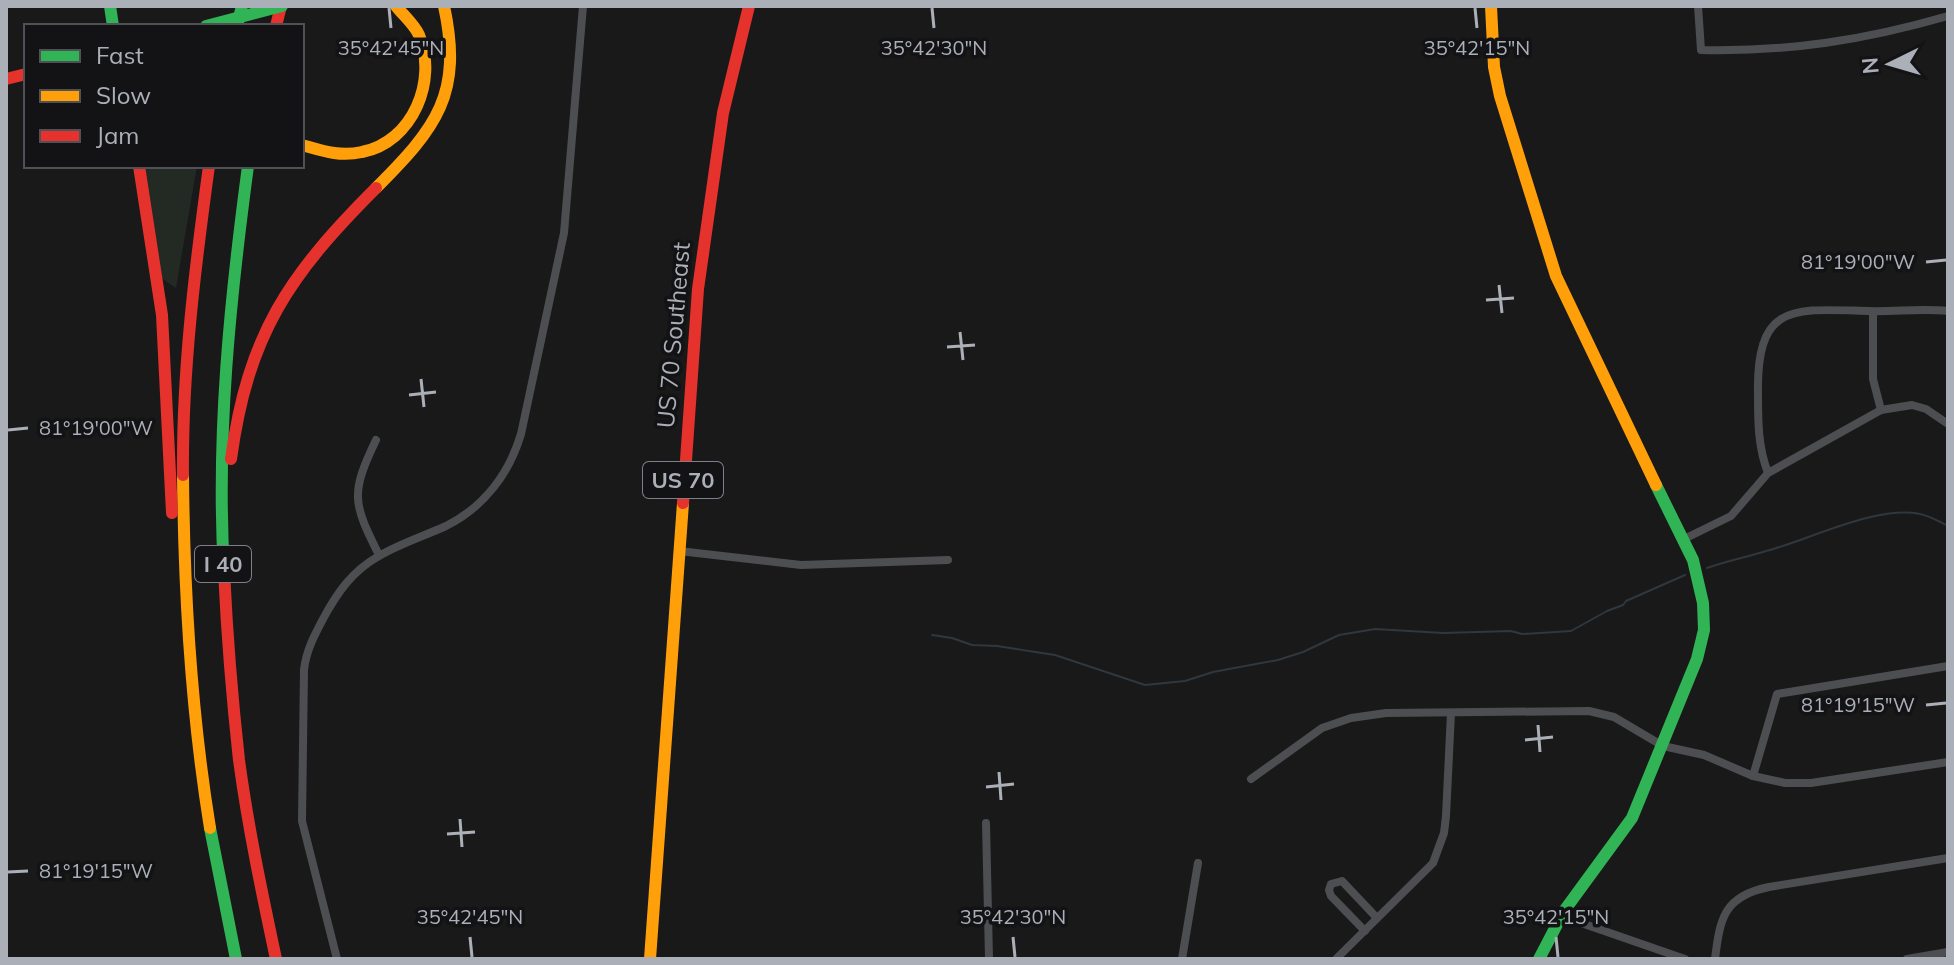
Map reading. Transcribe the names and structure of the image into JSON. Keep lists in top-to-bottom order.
{
  "streets": {
    "main road": ["US 70 Southeast", "US 70", "I 40"]
  },
  "legend": ["Fast", "Slow", "Jam"],
  "north": "left",
  "coordinates": [
    "35°42'45\"N",
    "35°42'30\"N",
    "35°42'15\"N",
    "81°19'00\"W",
    "81°19'15\"W"
  ]
}
